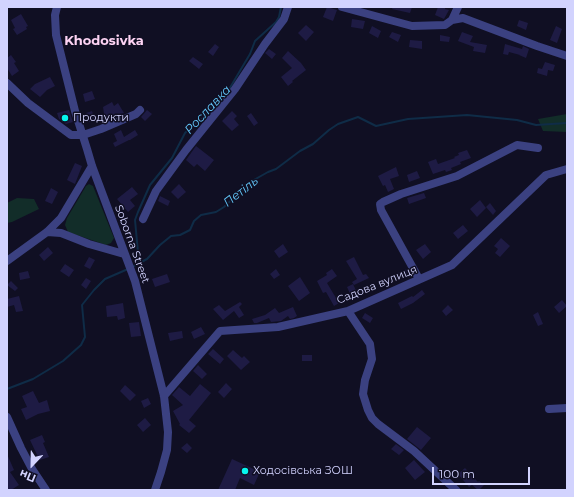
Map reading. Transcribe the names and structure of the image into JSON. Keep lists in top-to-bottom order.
{
  "streets": {
    "street": ["Soborna Street", "Садова вулиця"]
  },
  "crossings": [
    ["Soborna Street", "Садова вулиця"]
  ],
  "districts": ["Khodosivka"],
  "water": ["Рославка", "Петіль"],
  "places": ["Продукти", "Ходосівська ЗОШ"],
  "scale_bar": "100 m",
  "north": "bottom"
}
